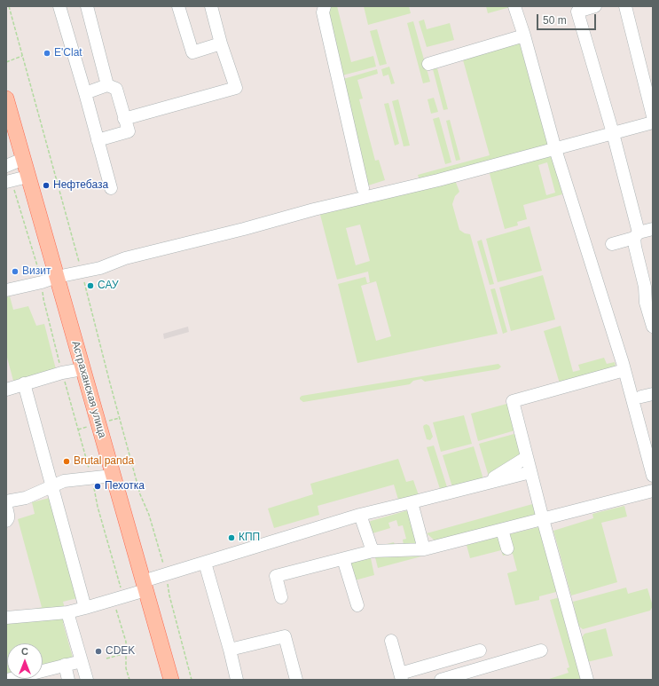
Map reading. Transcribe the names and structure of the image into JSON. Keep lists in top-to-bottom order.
{
  "streets": {
    "main road": ["Астраханская улица"]
  },
  "places": [
    "E'Clat",
    "Нефтебаза",
    "Визит",
    "САУ",
    "Brutal panda",
    "Пехотка",
    "КПП",
    "CDEK"
  ],
  "scale_bar": "50 m",
  "north": "top"
}
